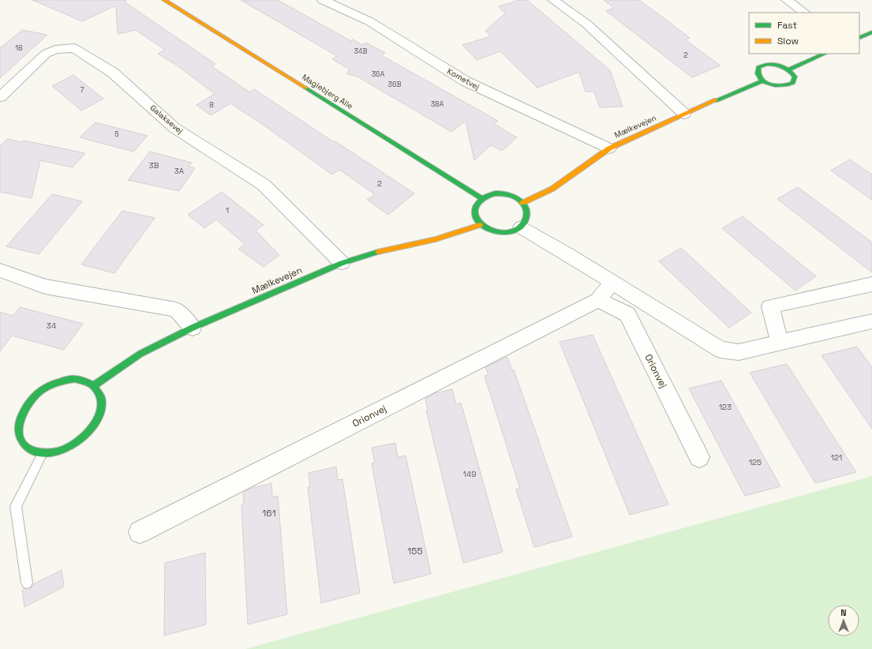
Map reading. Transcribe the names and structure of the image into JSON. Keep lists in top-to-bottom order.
{
  "streets": {
    "street": [
      "Kometvej",
      "Maglebjerg Alle",
      "Galaksevej",
      "Mælkevejen",
      "Orionvej"
    ]
  },
  "crossings": [
    ["Kometvej", "Mælkevejen"],
    ["Maglebjerg Alle", "Mælkevejen"],
    ["Galaksevej", "Mælkevejen"]
  ],
  "house_numbers": [
    "18",
    "34B",
    "2",
    "36A",
    "36B",
    "7",
    "38A",
    "8",
    "5",
    "3B",
    "3A",
    "2",
    "1",
    "34",
    "123",
    "121",
    "125",
    "149",
    "161",
    "155"
  ],
  "legend": ["Fast", "Slow"],
  "north": "top"
}
